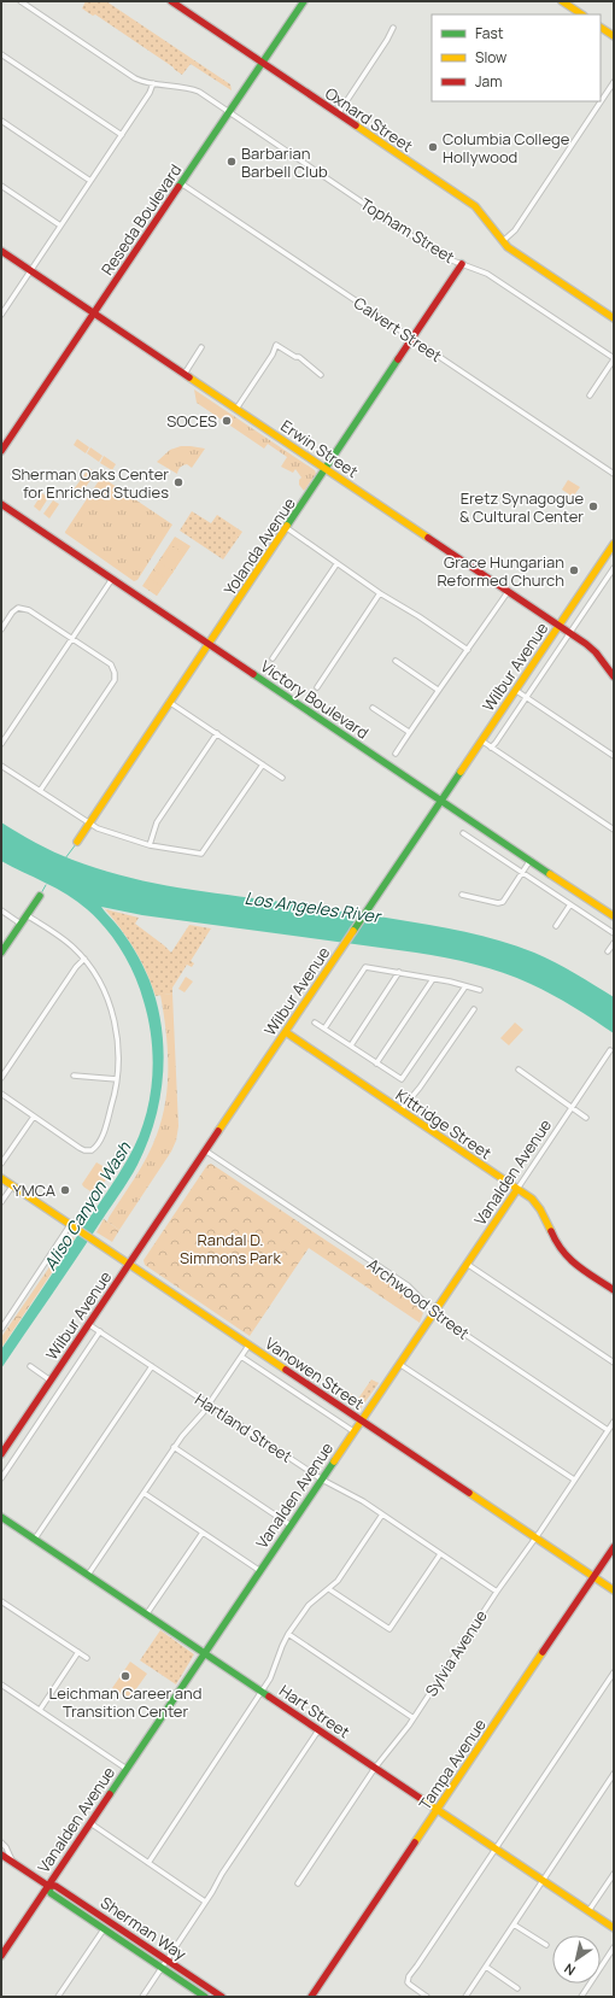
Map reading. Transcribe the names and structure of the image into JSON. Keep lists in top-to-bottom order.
{
  "streets": {
    "main road": [
      "Oxnard Street",
      "Reseda Boulevard",
      "Erwin Street",
      "Yolanda Avenue",
      "Wilbur Avenue",
      "Victory Boulevard",
      "Kittridge Street",
      "Vanalden Avenue",
      "Vanowen Street",
      "Hart Street",
      "Tampa Avenue",
      "Sherman Way"
    ],
    "street": [
      "Topham Street",
      "Calvert Street",
      "Archwood Street",
      "Hartland Street",
      "Sylvia Avenue"
    ]
  },
  "crossings": [
    ["Oxnard Street", "Reseda Boulevard"],
    ["Reseda Boulevard", "Topham Street"],
    ["Reseda Boulevard", "Calvert Street"],
    ["Reseda Boulevard", "Erwin Street"],
    ["Topham Street", "Yolanda Avenue"],
    ["Calvert Street", "Yolanda Avenue"],
    ["Erwin Street", "Yolanda Avenue"],
    ["Erwin Street", "Wilbur Avenue"],
    ["Yolanda Avenue", "Victory Boulevard"],
    ["Wilbur Avenue", "Victory Boulevard"],
    ["Wilbur Avenue", "Kittridge Street"],
    ["Wilbur Avenue", "Archwood Street"],
    ["Wilbur Avenue", "Vanowen Street"],
    ["Wilbur Avenue", "Hartland Street"],
    ["Kittridge Street", "Vanalden Avenue"],
    ["Vanalden Avenue", "Archwood Street"],
    ["Vanalden Avenue", "Vanowen Street"],
    ["Vanalden Avenue", "Hartland Street"],
    ["Vanalden Avenue", "Hart Street"],
    ["Vanalden Avenue", "Sherman Way"],
    ["Archwood Street", "Sylvia Avenue"],
    ["Vanowen Street", "Sylvia Avenue"],
    ["Vanowen Street", "Tampa Avenue"],
    ["Hartland Street", "Sylvia Avenue"],
    ["Sylvia Avenue", "Hart Street"],
    ["Hart Street", "Tampa Avenue"]
  ],
  "water": ["Los Angeles River", "Aliso Canyon Wash"],
  "parks": ["Randal D. Simmons Park"],
  "places": [
    "Columbia College Hollywood",
    "Barbarian Barbell Club",
    "SOCES",
    "Sherman Oaks Center for Enriched Studies",
    "Eretz Synagogue & Cultural Center",
    "Grace Hungarian Reformed Church",
    "YMCA",
    "Leichman Career and Transition Center"
  ],
  "legend": ["Fast", "Slow", "Jam"],
  "north": "bottom left"
}
